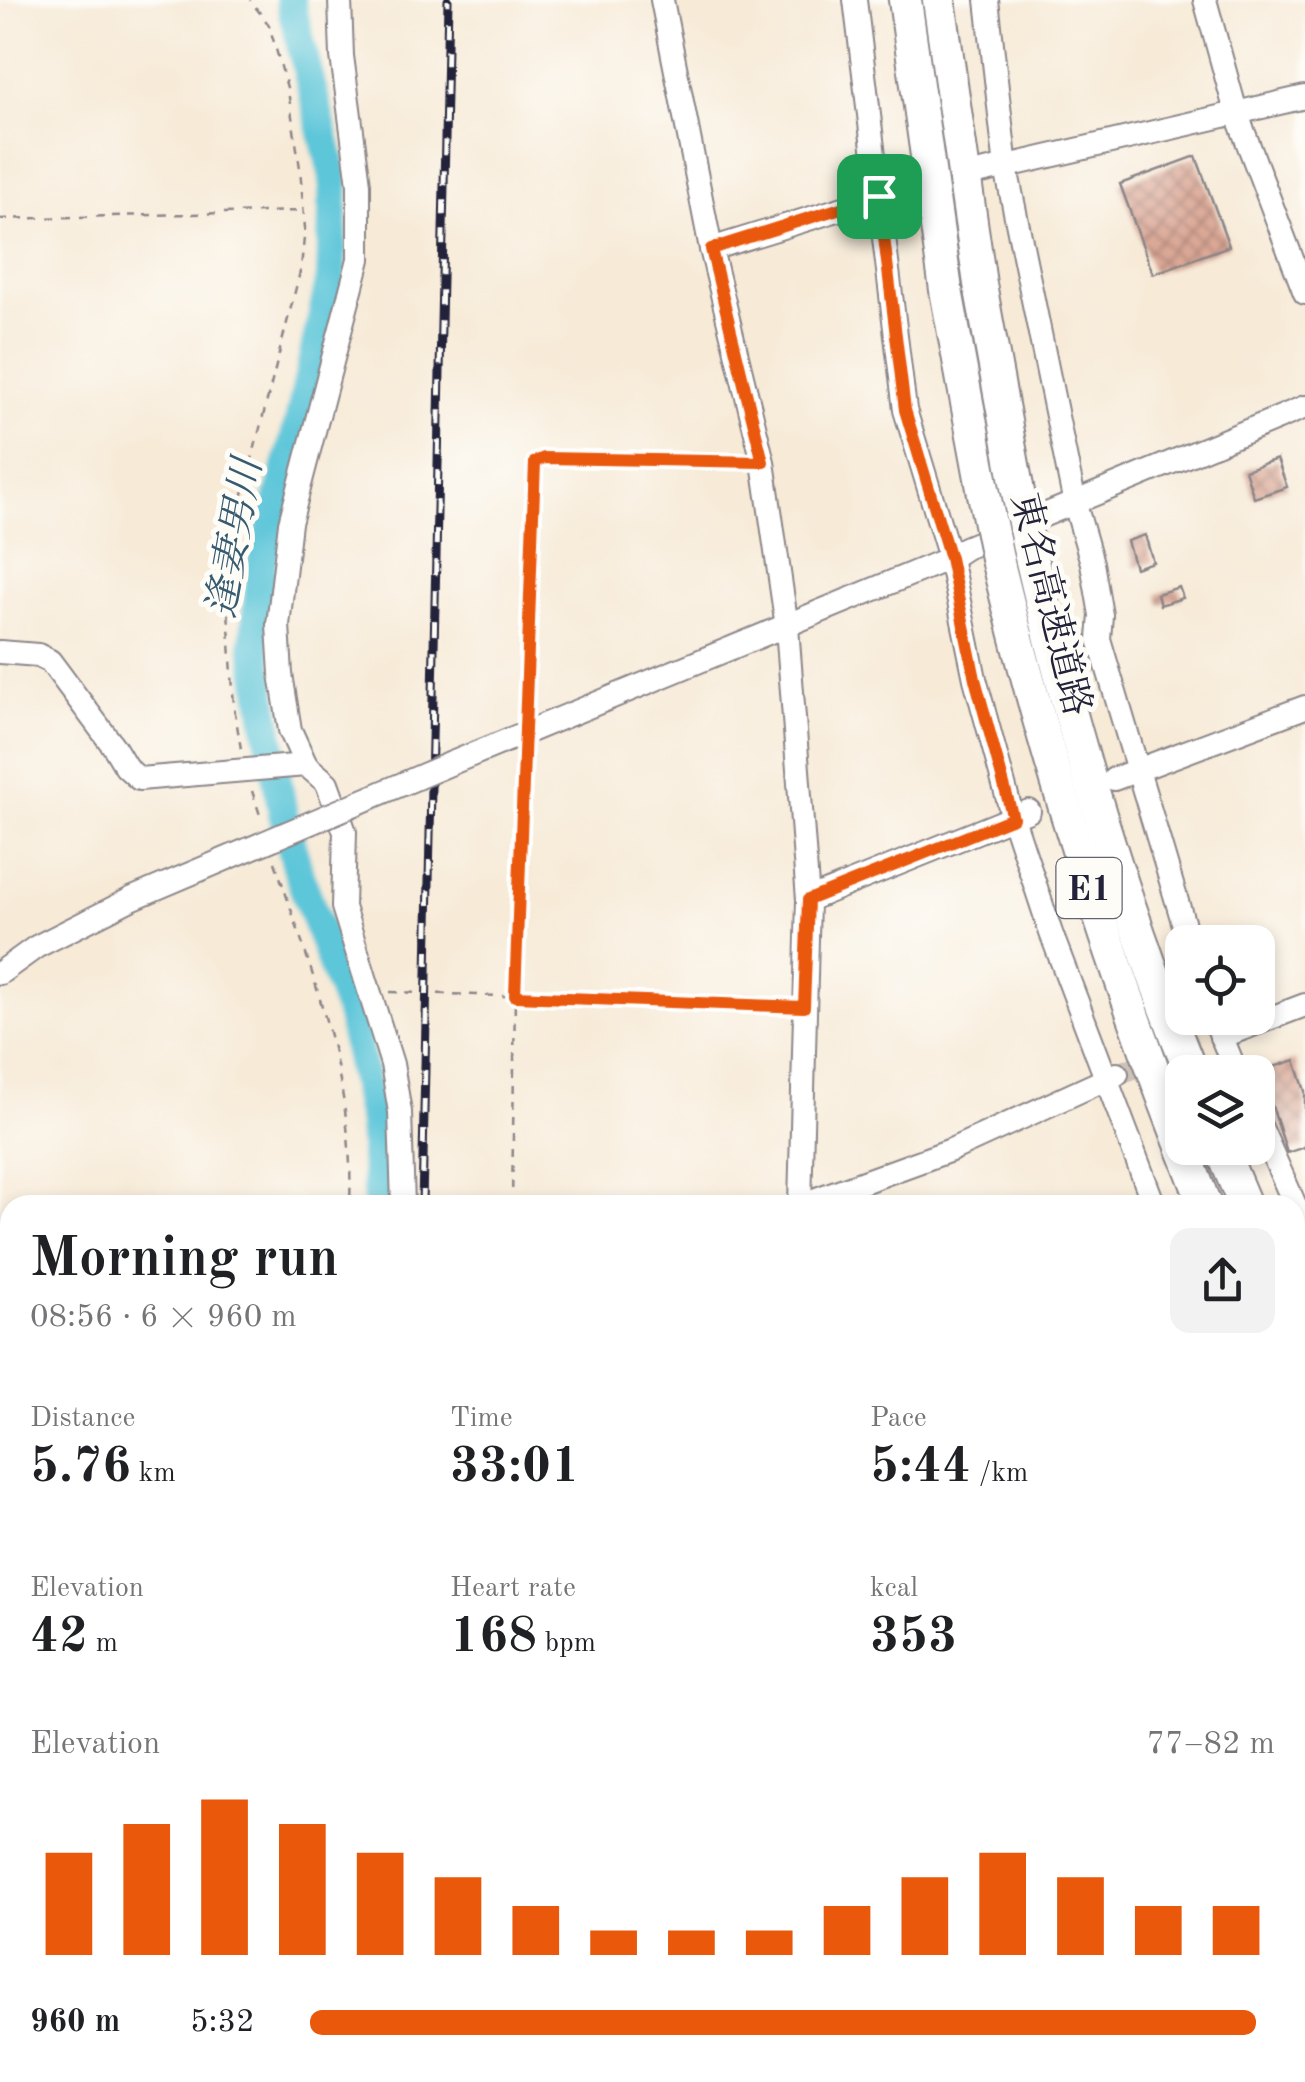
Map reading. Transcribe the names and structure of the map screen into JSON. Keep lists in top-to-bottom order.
{
  "streets": {
    "highway": ["東名高速道路", "E1"]
  },
  "water": ["逢妻男川"],
  "page": {
    "heading": ["Morning run", "08:56 · 6 × 960 m"],
    "stats": [
      ["Distance", "5.76 km"],
      ["Time", "33:01"],
      ["Pace", "5:44 /km"],
      ["Elevation", "42 m"],
      ["Heart rate", "168 bpm"],
      ["kcal", "353"]
    ],
    "chart": ["Elevation", "77–82 m"],
    "list": [
      {
        "name": "960 m",
        "note": "5:32"
      }
    ]
  }
}
